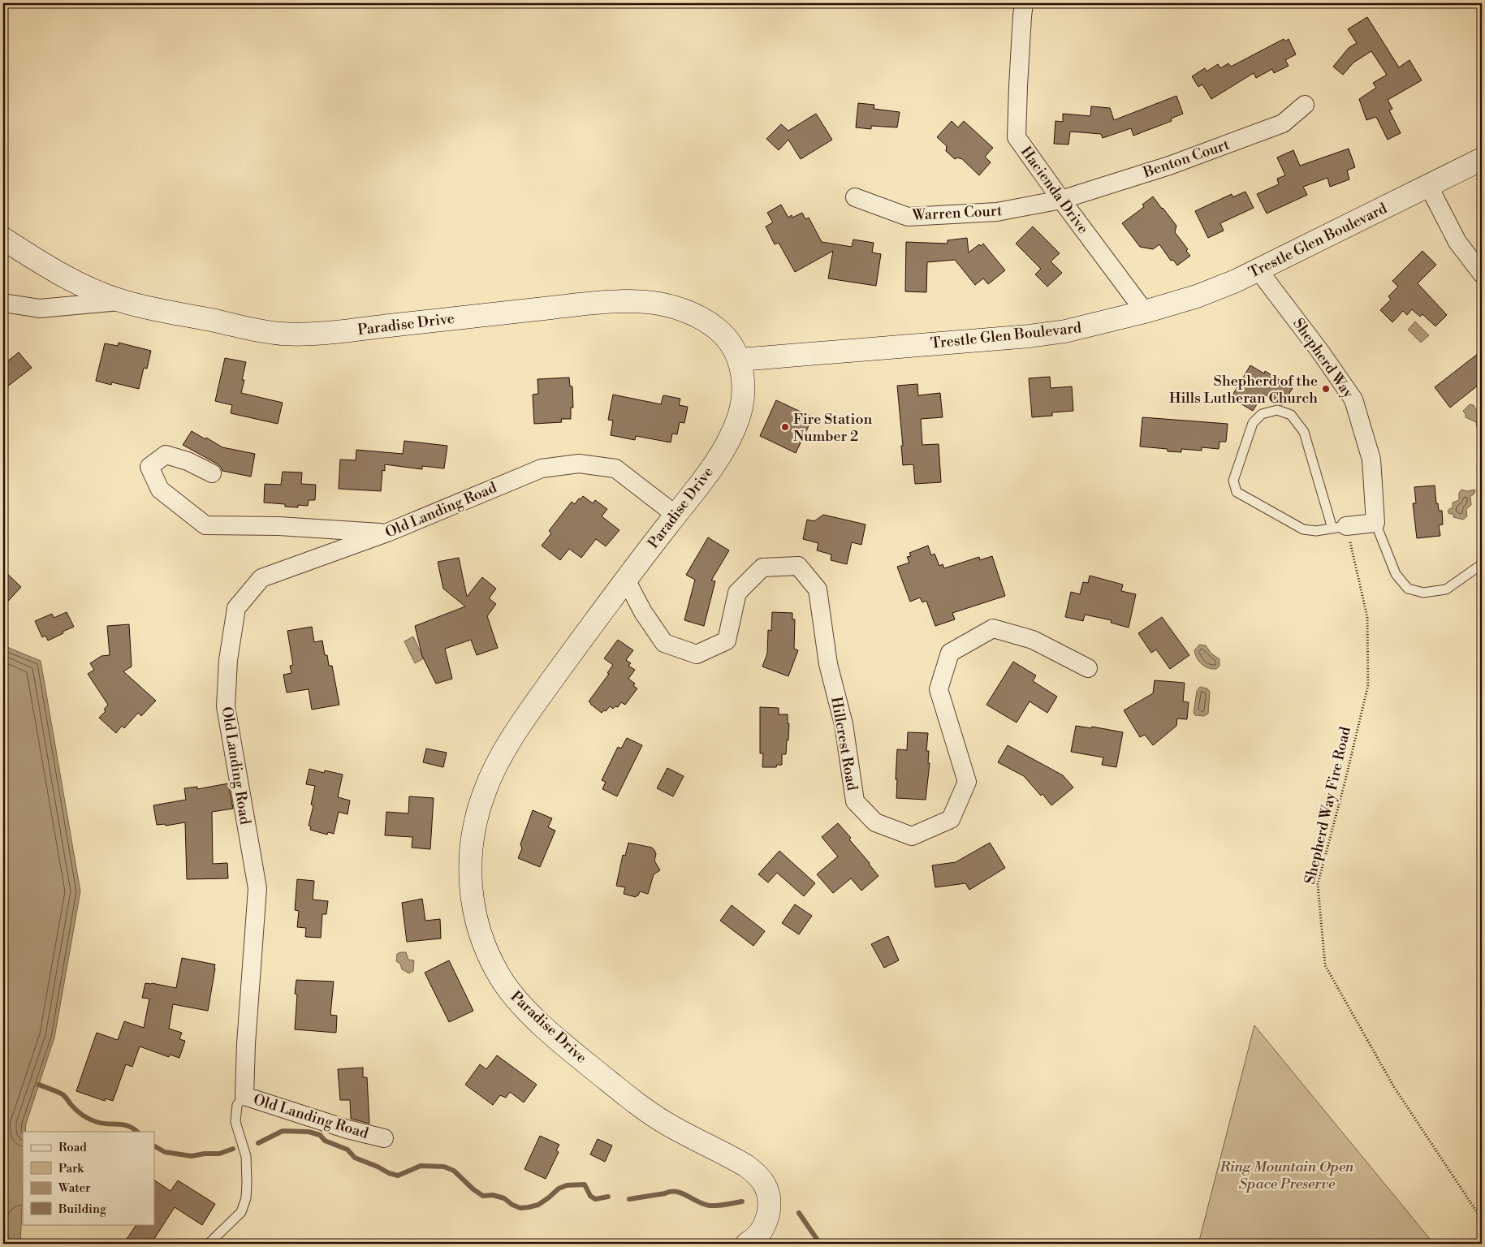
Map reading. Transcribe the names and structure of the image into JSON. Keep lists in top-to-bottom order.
{
  "streets": {
    "street": [
      "Benton Court",
      "Hacienda Drive",
      "Warren Court",
      "Trestle Glen Boulevard",
      "Paradise Drive",
      "Shepherd Way",
      "Old Landing Road",
      "Hillcrest Road"
    ],
    "path": ["Shepherd Way Fire Road"]
  },
  "crossings": [
    ["Benton Court", "Hacienda Drive"],
    ["Benton Court", "Warren Court"],
    ["Hacienda Drive", "Warren Court"],
    ["Hacienda Drive", "Trestle Glen Boulevard"],
    ["Trestle Glen Boulevard", "Paradise Drive"],
    ["Trestle Glen Boulevard", "Shepherd Way"],
    ["Paradise Drive", "Old Landing Road"],
    ["Paradise Drive", "Hillcrest Road"]
  ],
  "parks": ["Ring Mountain Open Space Preserve"],
  "places": ["Shepherd of the Hills Lutheran Church", "Fire Station Number 2"],
  "legend": [
    "Road",
    "Park",
    "Water",
    "Building"
  ]
}
